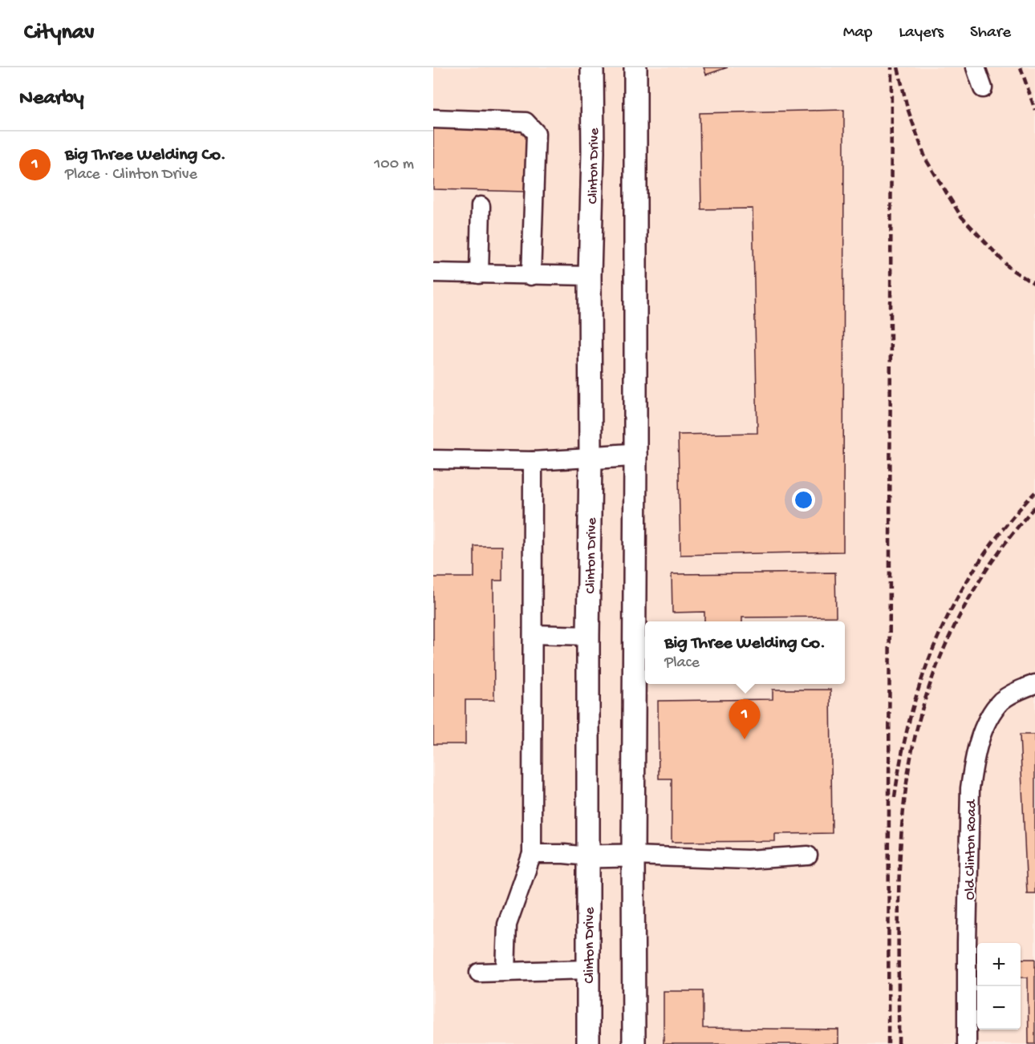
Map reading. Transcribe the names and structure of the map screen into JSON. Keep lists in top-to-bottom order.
{
  "streets": {
    "main road": ["Clinton Drive"],
    "street": ["Old Clinton Road"]
  },
  "page": {
    "header": "Citynav",
    "nav": ["Map", "Layers", "Share"],
    "heading": "Nearby",
    "list": [
      {
        "mark": "1",
        "name": "Big Three Welding Co.",
        "note": "Place · Clinton Drive",
        "value": "100 m"
      }
    ],
    "popup": ["Big Three Welding Co.", "Place"],
    "pins": "1",
    "map_buttons": ["+", "−"]
  }
}
